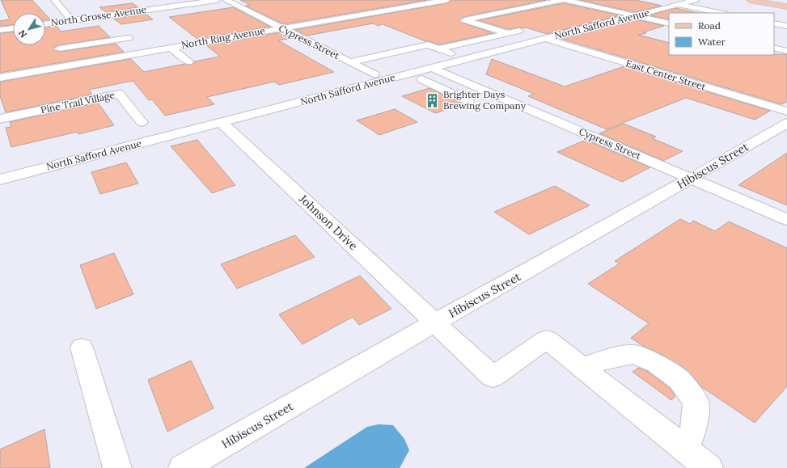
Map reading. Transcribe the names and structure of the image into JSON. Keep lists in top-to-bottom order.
{
  "streets": {
    "street": [
      "North Grosse Avenue",
      "North Safford Avenue",
      "North Ring Avenue",
      "Cypress Street",
      "East Center Street",
      "Pine Trail Village",
      "Hibiscus Street",
      "Johnson Drive"
    ]
  },
  "crossings": [
    ["North Safford Avenue", "Cypress Street"],
    ["North Safford Avenue", "East Center Street"],
    ["North Safford Avenue", "Johnson Drive"],
    ["North Ring Avenue", "Cypress Street"],
    ["Cypress Street", "Hibiscus Street"],
    ["Hibiscus Street", "Johnson Drive"]
  ],
  "places": {
    "building": ["Brighter Days Brewing Company"]
  },
  "legend": ["Road", "Water"],
  "north": "bottom left"
}
